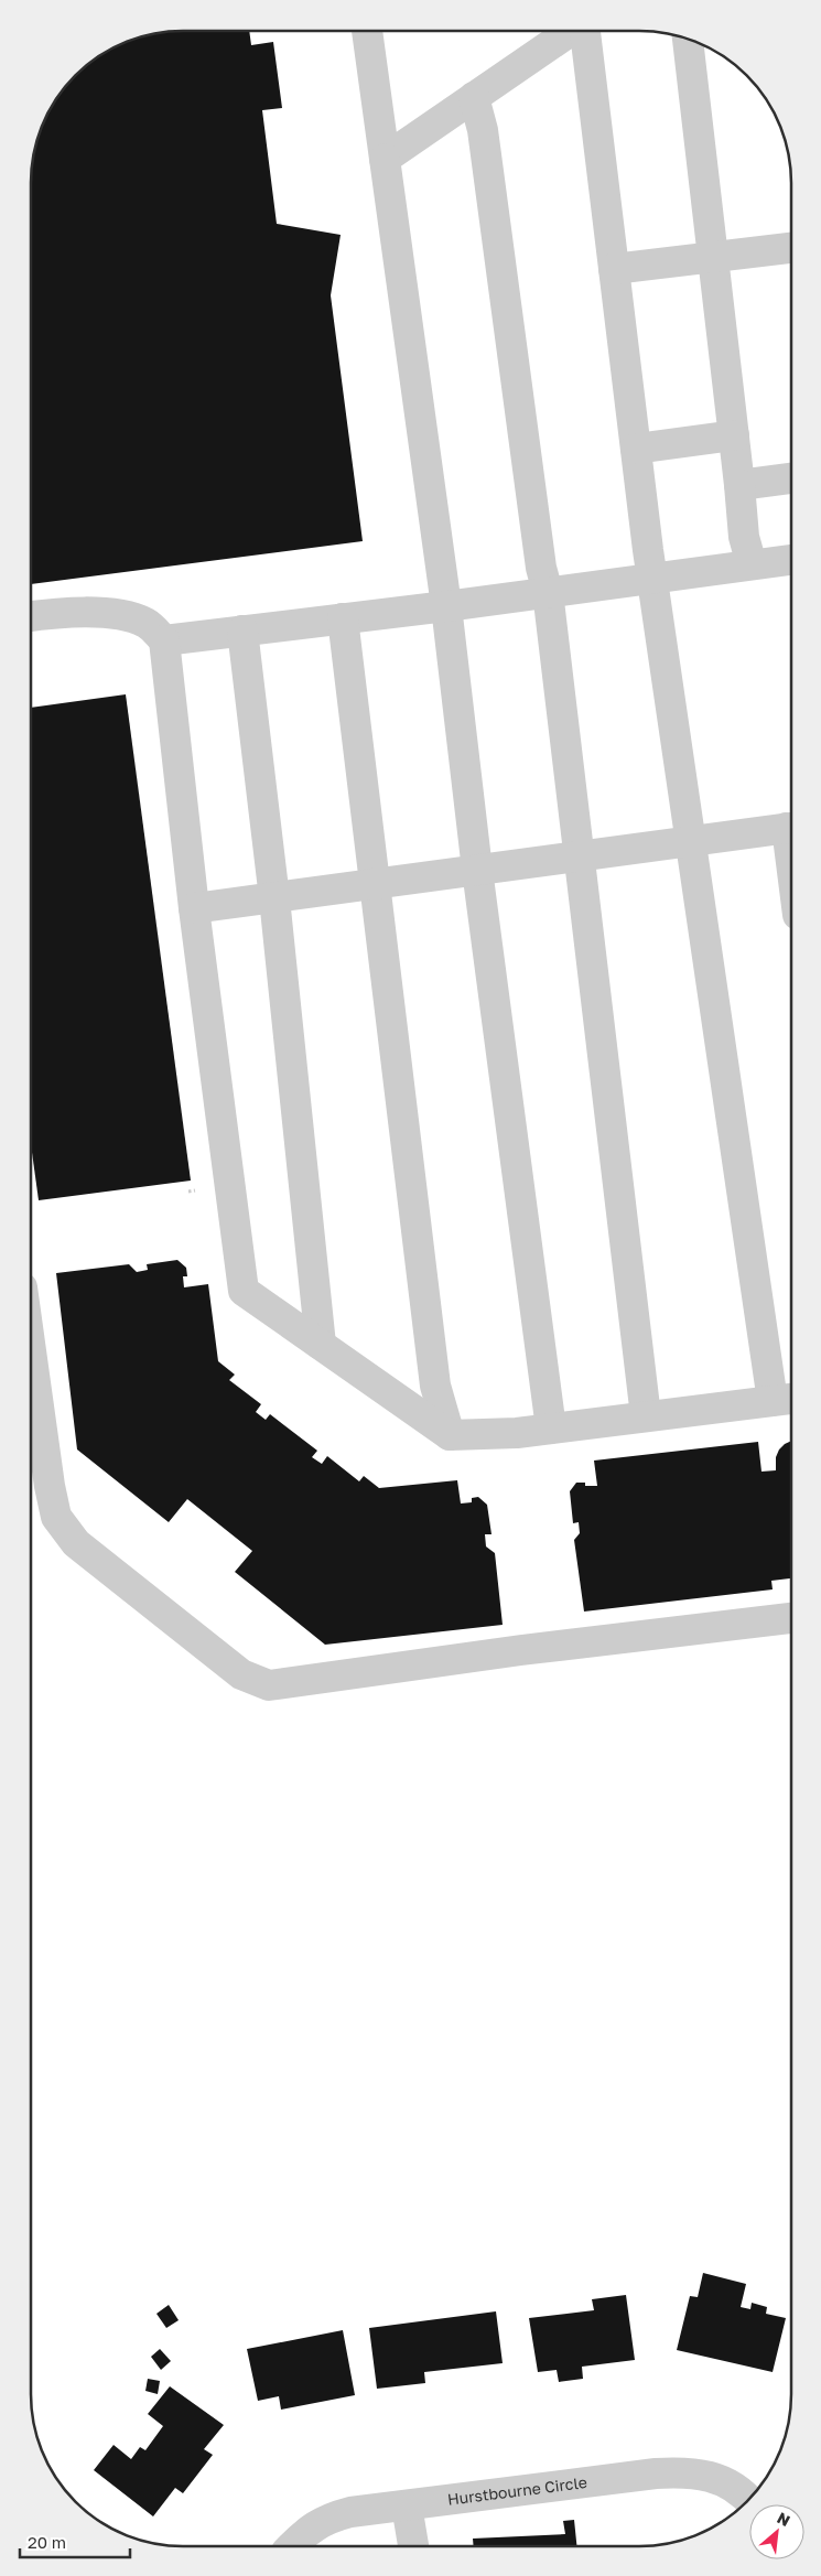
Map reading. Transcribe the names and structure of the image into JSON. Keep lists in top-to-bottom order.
{
  "streets": {
    "street": ["Hurstbourne Circle"]
  },
  "scale_bar": "20 m",
  "north": "top right"
}
